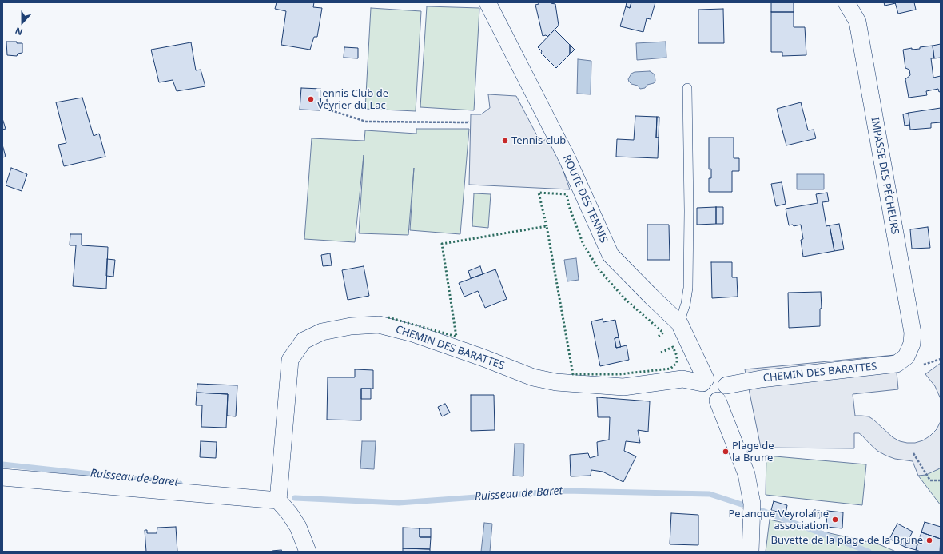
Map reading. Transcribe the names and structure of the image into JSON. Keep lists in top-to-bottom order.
{
  "streets": {
    "street": ["IMPASSE DES PÉCHEURS", "ROUTE DES TENNIS", "CHEMIN DES BARATTES"]
  },
  "crossings": [
    ["IMPASSE DES PÉCHEURS", "CHEMIN DES BARATTES"],
    ["ROUTE DES TENNIS", "CHEMIN DES BARATTES"]
  ],
  "water": ["Ruisseau de Baret"],
  "places": [
    "Tennis Club de Veyrier du Lac",
    "Tennis club",
    "Plage de la Brune",
    "Petanque Veyrolaine association",
    "Buvette de la plage de la Brune"
  ],
  "north": "bottom"
}
